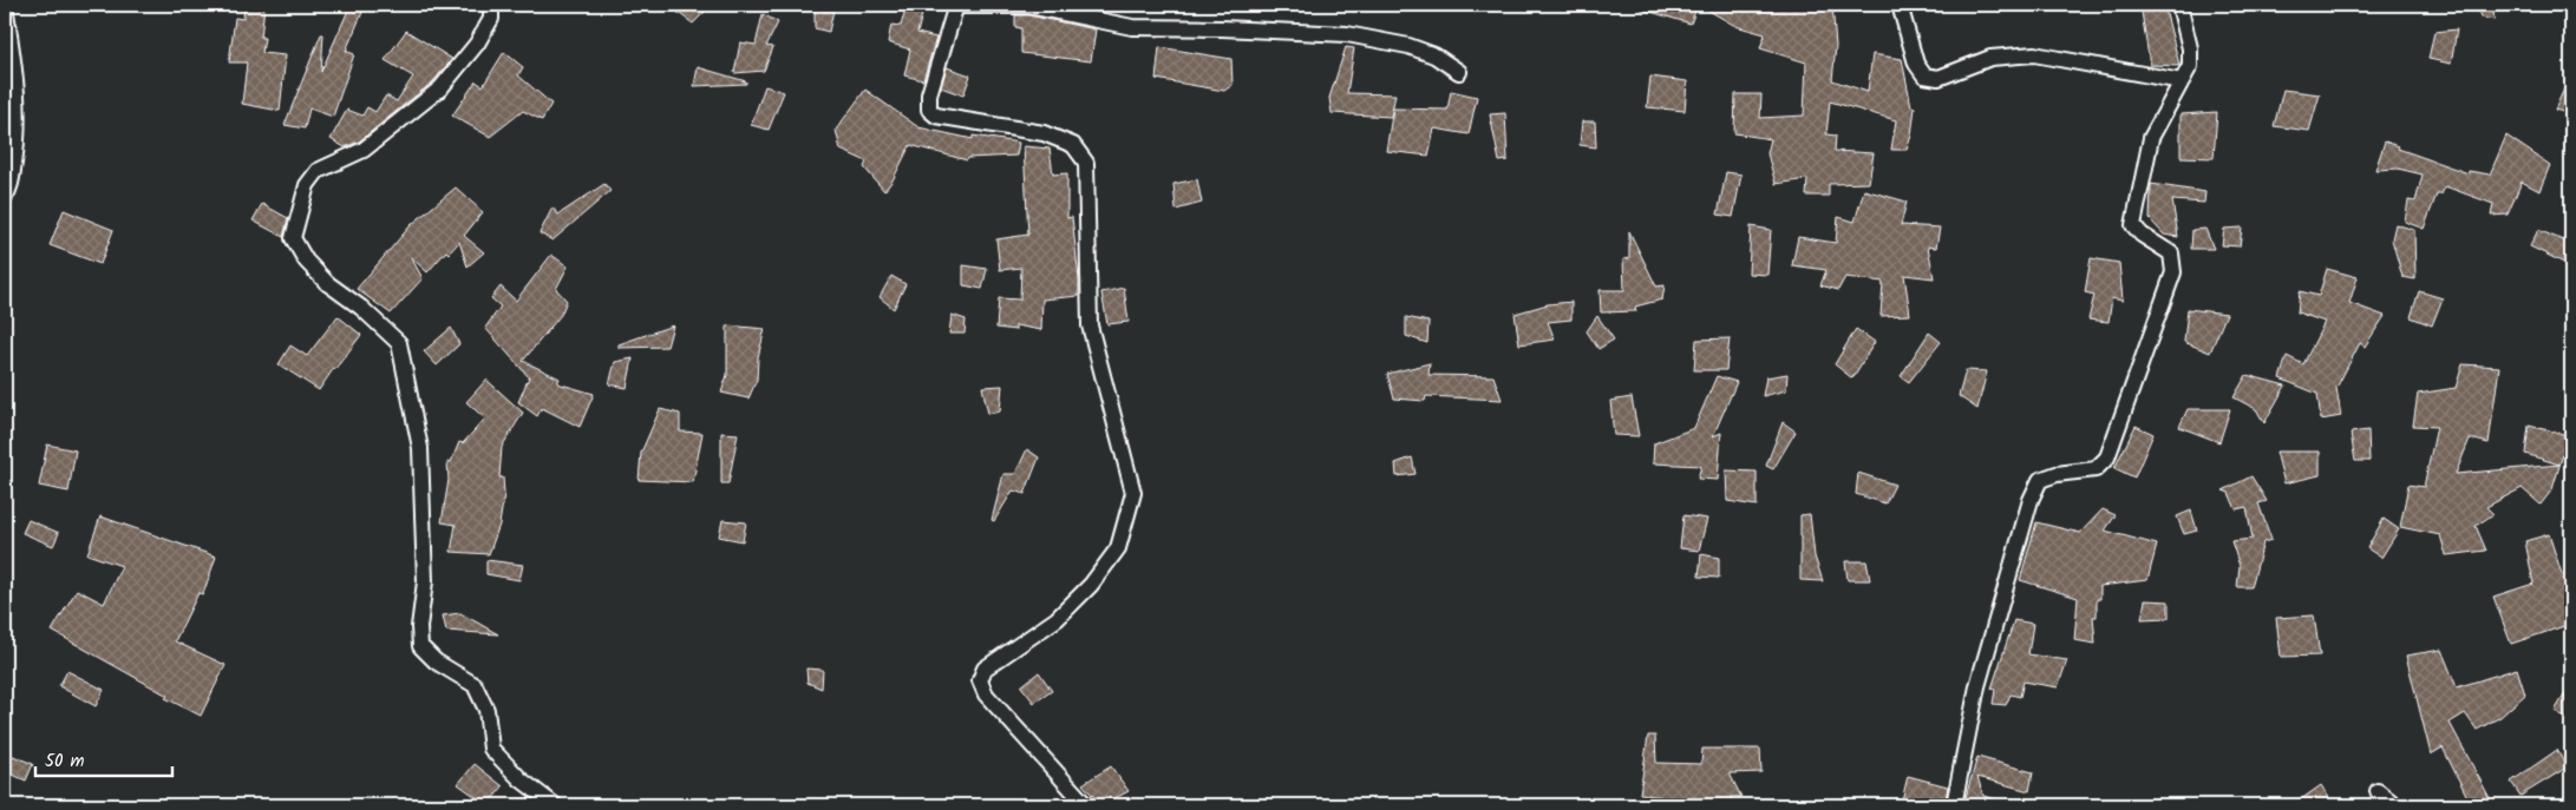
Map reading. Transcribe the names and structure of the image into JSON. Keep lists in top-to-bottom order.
{
  "scale_bar": "50 m"
}
